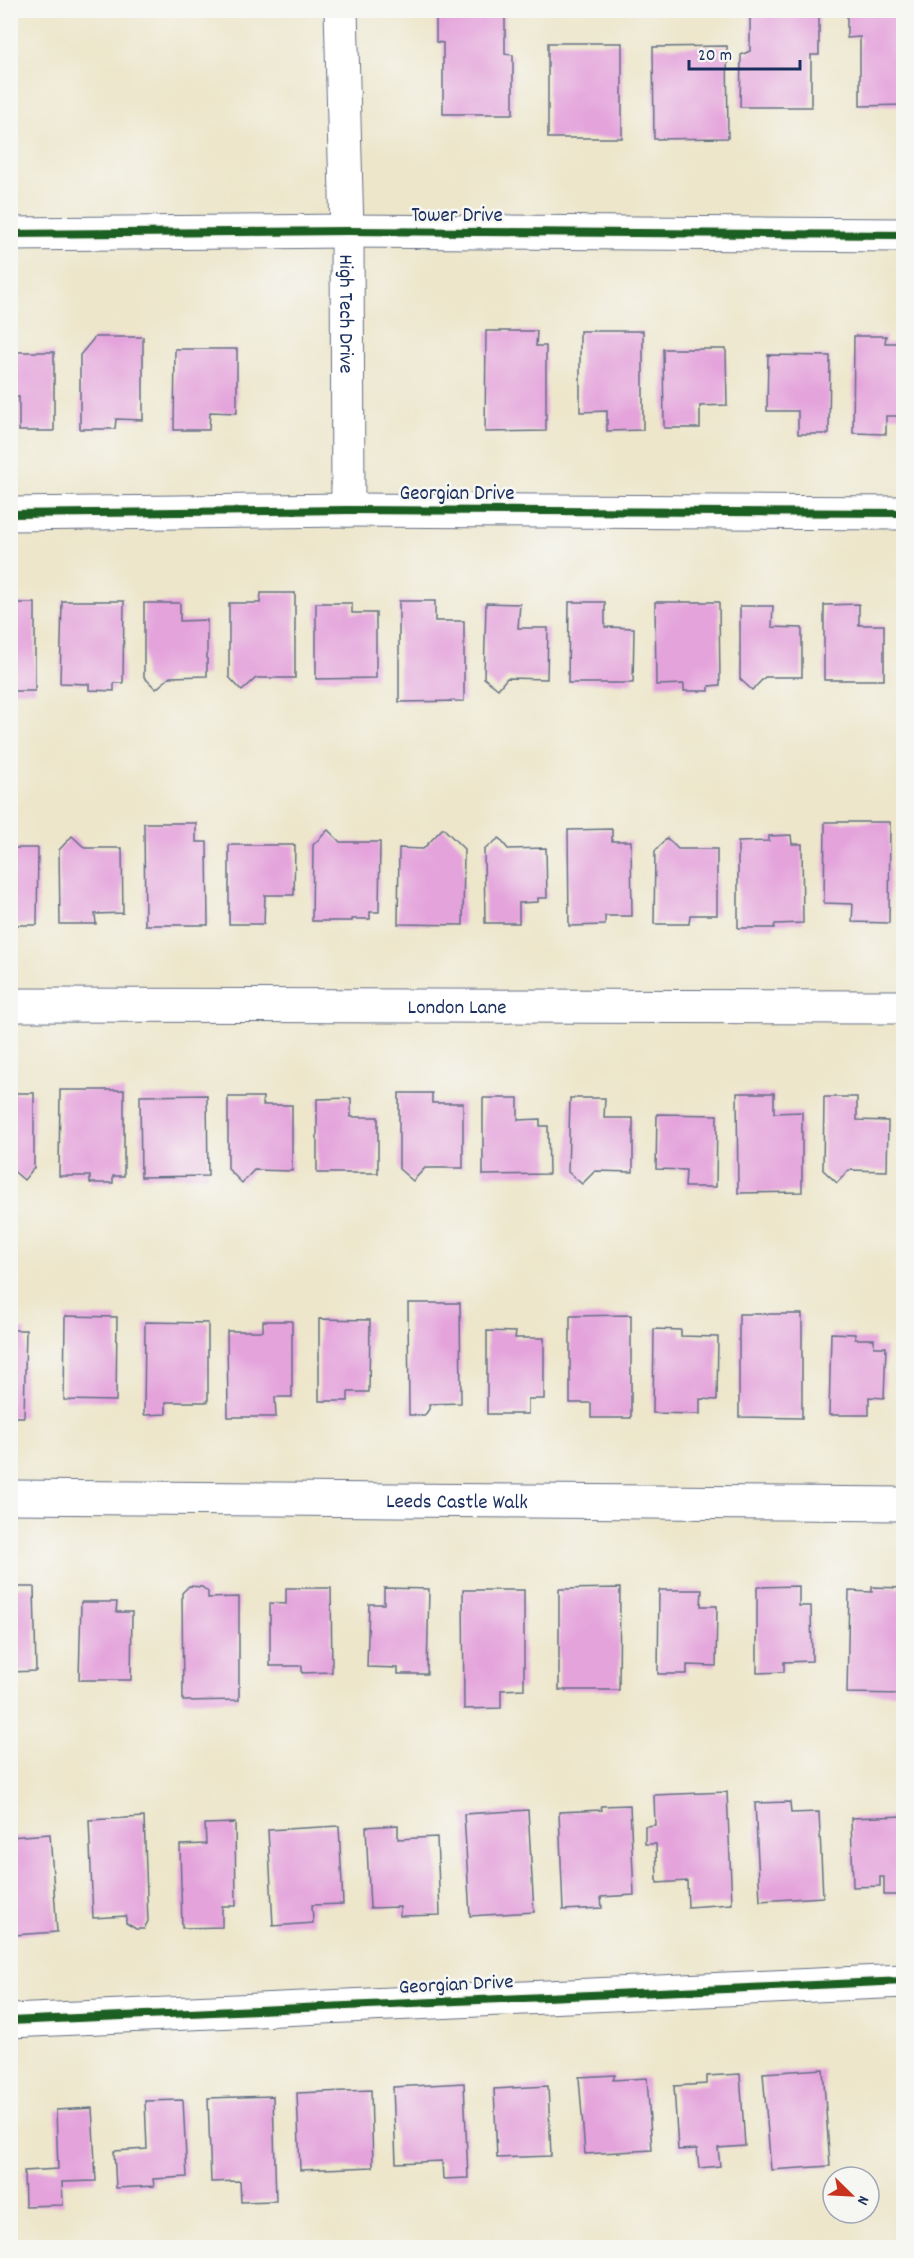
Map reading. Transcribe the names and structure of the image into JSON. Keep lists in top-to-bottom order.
{
  "streets": {
    "street": [
      "Tower Drive",
      "High Tech Drive",
      "Georgian Drive",
      "London Lane",
      "Leeds Castle Walk"
    ]
  },
  "crossings": [
    ["Tower Drive", "High Tech Drive"],
    ["High Tech Drive", "Georgian Drive"]
  ],
  "scale_bar": "20 m",
  "north": "bottom right"
}
